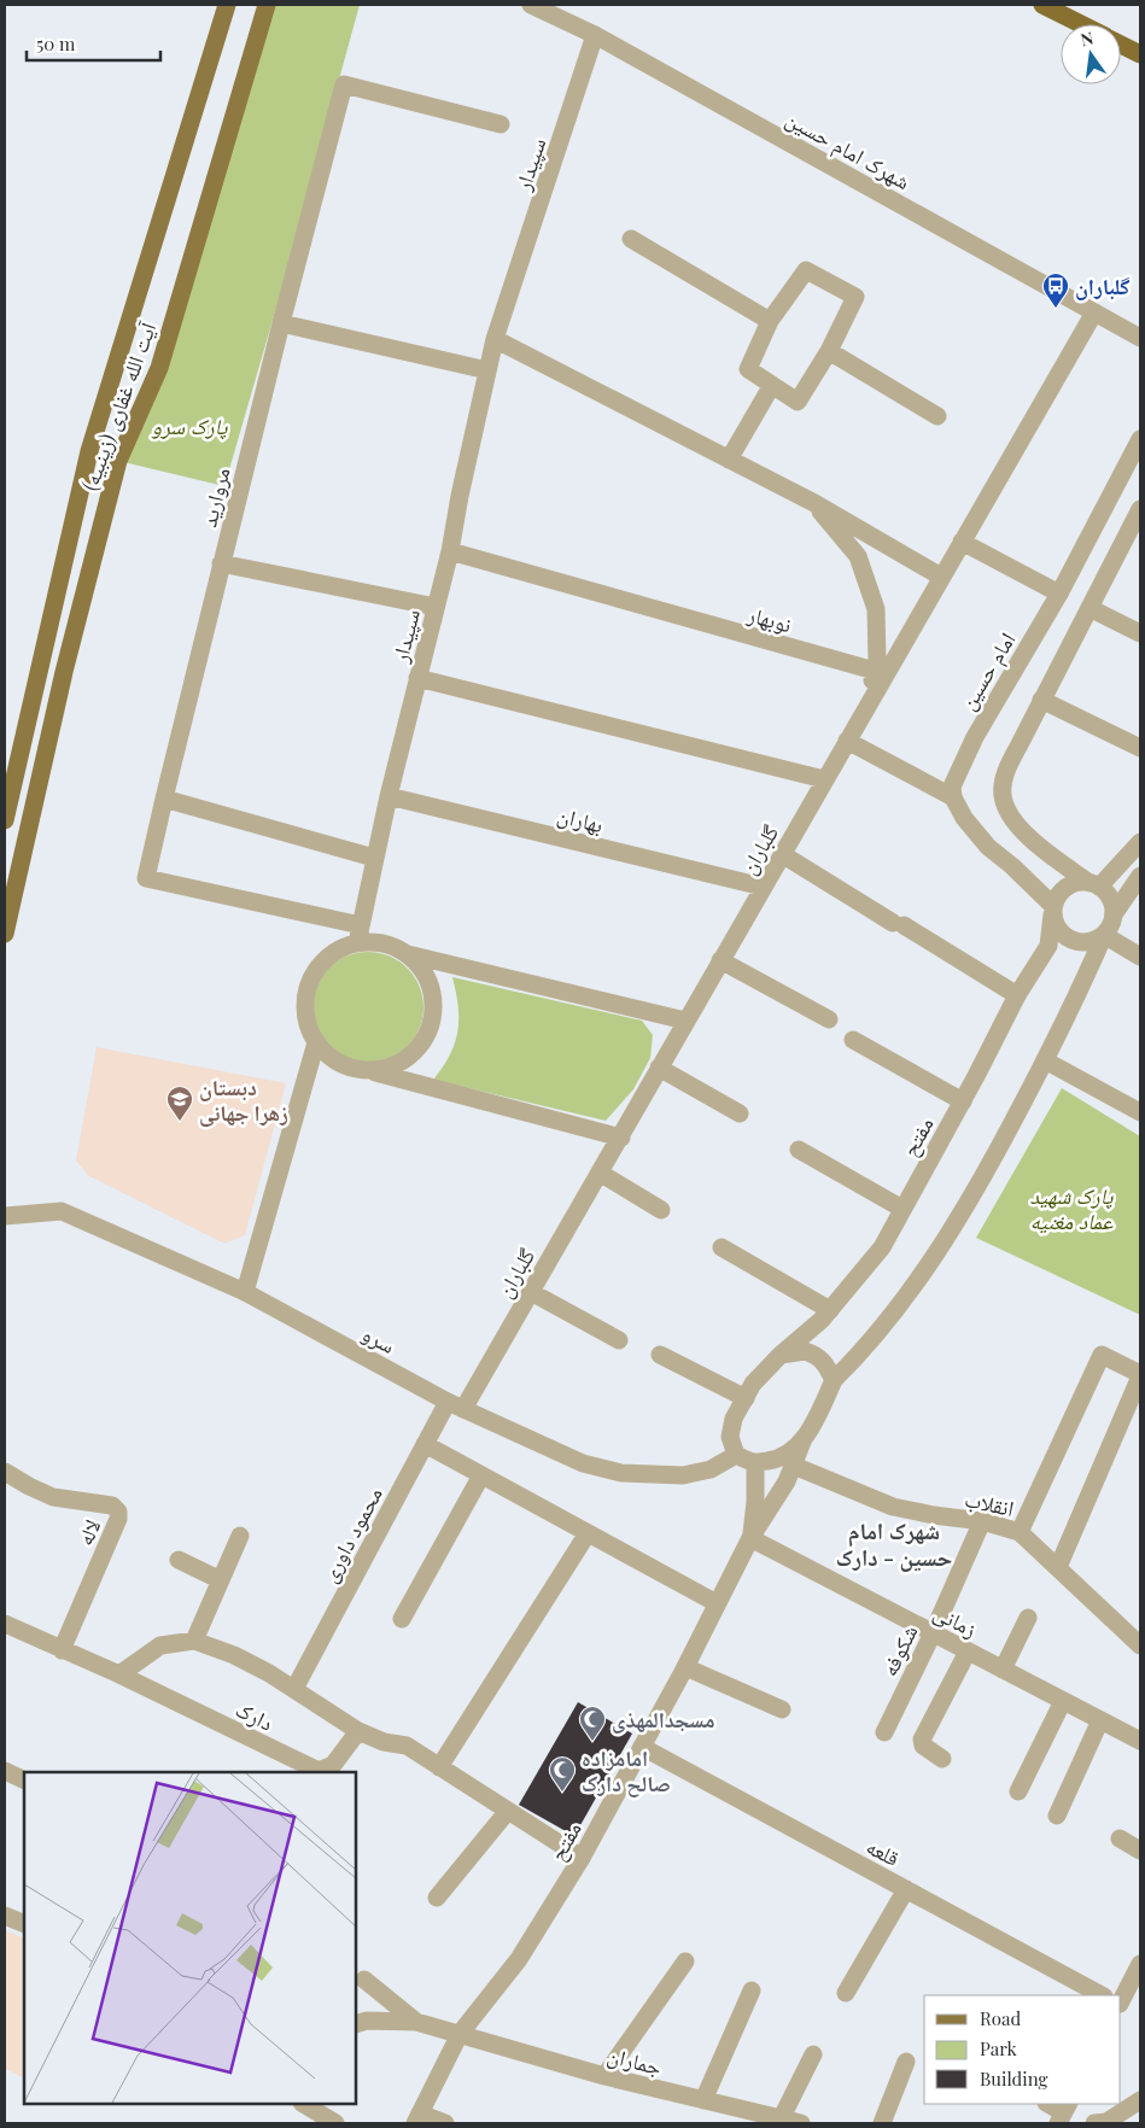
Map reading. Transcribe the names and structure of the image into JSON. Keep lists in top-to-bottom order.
{
  "streets": {
    "main road": ["آیت الله غفاری (زینبیه)"],
    "street": [
      "شهرک امام حسین",
      "سپیدار",
      "مروارید",
      "نوبهار",
      "امام حسین",
      "بهاران",
      "گلباران",
      "مفتح",
      "سرو",
      "انقلاب",
      "لاله",
      "محمود داوری",
      "زمانی",
      "شکوفه",
      "دارک",
      "قلعه",
      "جماران"
    ]
  },
  "crossings": [
    ["شهرک امام حسین", "سپیدار"],
    ["شهرک امام حسین", "گلباران"],
    ["سپیدار", "مروارید"],
    ["سپیدار", "نوبهار"],
    ["سپیدار", "بهاران"],
    ["بهاران", "گلباران"],
    ["گلباران", "سرو"],
    ["گلباران", "محمود داوری"],
    ["مفتح", "سرو"],
    ["مفتح", "انقلاب"],
    ["مفتح", "زمانی"],
    ["مفتح", "دارک"],
    ["مفتح", "قلعه"],
    ["مفتح", "جماران"],
    ["سرو", "محمود داوری"],
    ["انقلاب", "شکوفه"],
    ["لاله", "دارک"],
    ["محمود داوری", "دارک"],
    ["زمانی", "شکوفه"]
  ],
  "districts": ["شهرک امام حسین - دارک"],
  "parks": ["پارک سرو", "پارک شهید عماد مغنیه"],
  "places": {
    "bus stop": ["گلباران"],
    "school or university": ["دبستان زهرا جهانی"],
    "mosque": ["مسجدالمهذی", "امامزاده صالح دارک"]
  },
  "legend": ["Road", "Park", "Building"],
  "scale_bar": "50 m",
  "north": "top"
}
